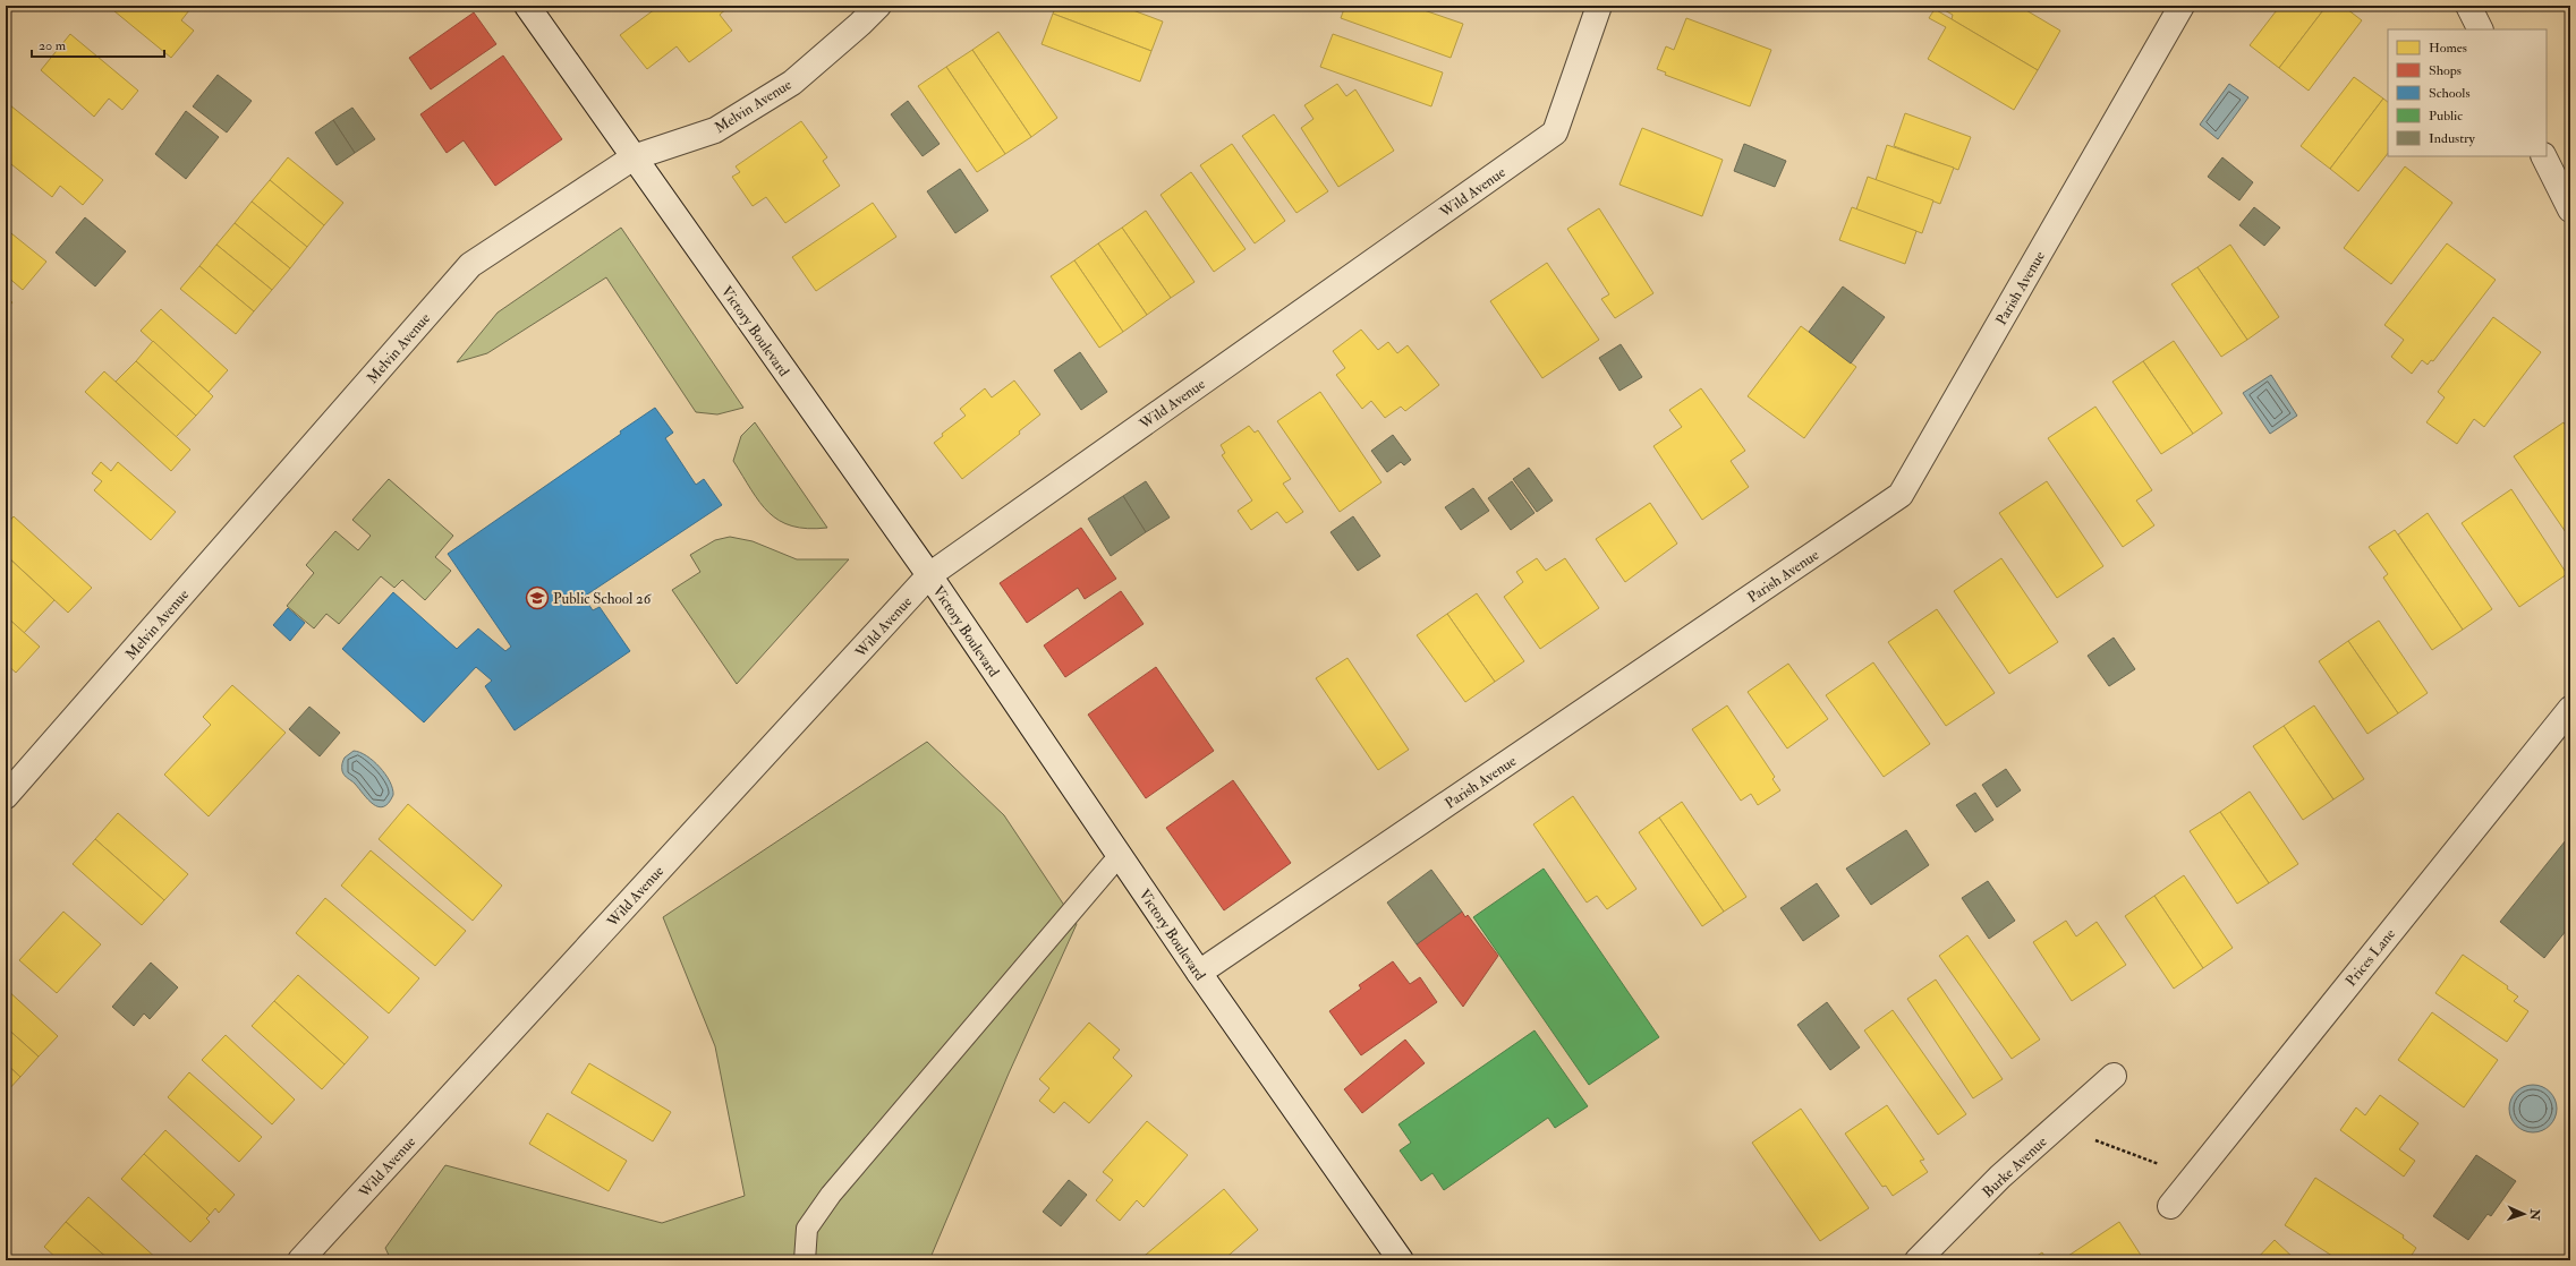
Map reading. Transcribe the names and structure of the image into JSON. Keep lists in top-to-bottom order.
{
  "streets": {
    "street": [
      "Melvin Avenue",
      "Wild Avenue",
      "Parish Avenue",
      "Victory Boulevard",
      "Prices Lane",
      "Burke Avenue"
    ]
  },
  "crossings": [
    ["Melvin Avenue", "Victory Boulevard"],
    ["Wild Avenue", "Victory Boulevard"],
    ["Parish Avenue", "Victory Boulevard"]
  ],
  "places": {
    "school or university": ["Public School 26"]
  },
  "legend": [
    "Homes",
    "Shops",
    "Schools",
    "Public",
    "Industry"
  ],
  "scale_bar": "20 m",
  "north": "right"
}
